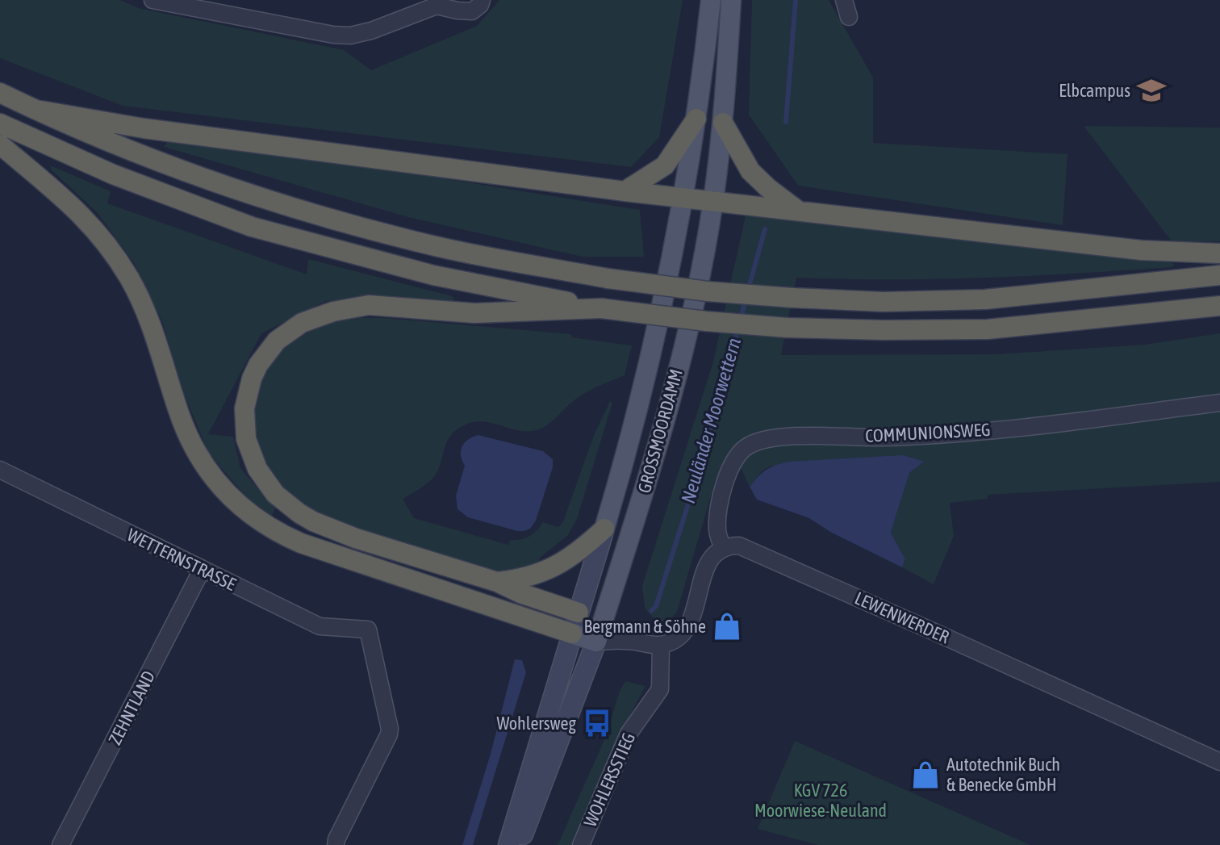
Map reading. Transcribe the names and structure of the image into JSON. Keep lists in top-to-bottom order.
{
  "streets": {
    "main road": ["GROSSMOORDAMM"],
    "street": [
      "COMMUNIONSWEG",
      "WETTERNSTRASSE",
      "LEWENWERDER",
      "ZEHNTLAND",
      "WOHLERSSTIEG"
    ]
  },
  "crossings": [
    ["COMMUNIONSWEG", "LEWENWERDER"],
    ["WETTERNSTRASSE", "ZEHNTLAND"]
  ],
  "water": ["Neuländer Moorwettern"],
  "parks": ["KGV 726 Moorwiese-Neuland"],
  "places": {
    "school or university": ["Elbcampus"],
    "shop": ["Bergmann & Söhne", "Autotechnik Buch & Benecke GmbH"],
    "bus stop": ["Wohlersweg"]
  }
}
